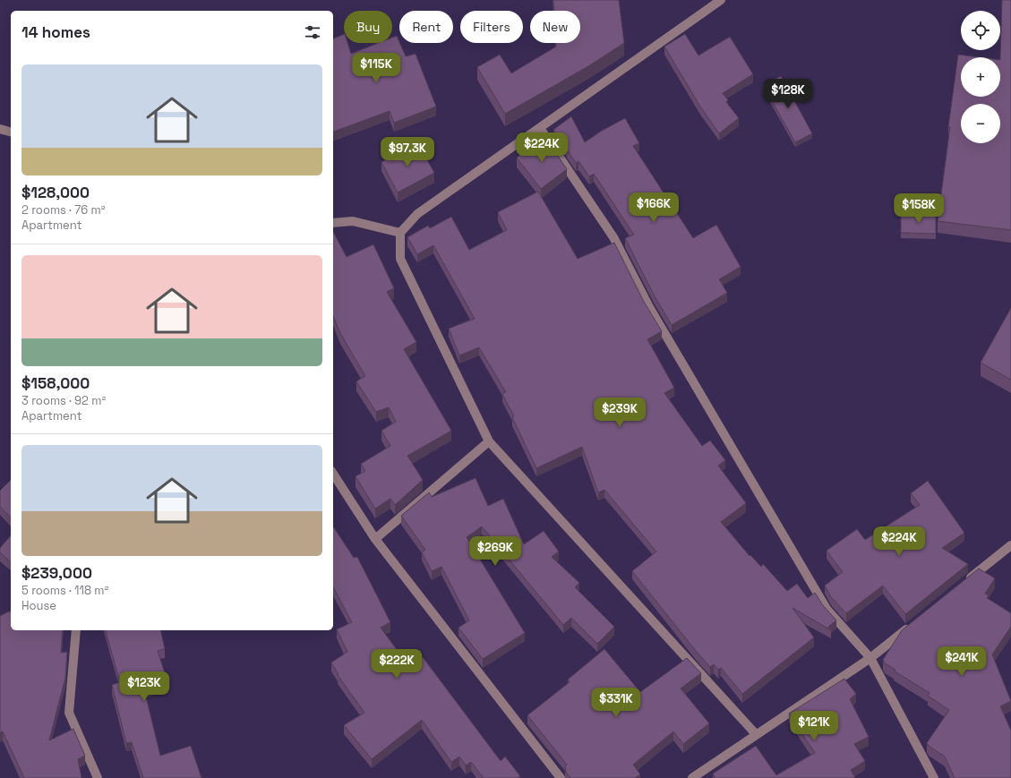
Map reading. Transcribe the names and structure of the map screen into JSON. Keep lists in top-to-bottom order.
{
  "page": {
    "map_buttons": ["+", "−"],
    "chip": [
      "Buy",
      "Rent",
      "Filters",
      "New"
    ],
    "heading": "14 homes",
    "price": [
      "$115K",
      "$128K",
      "$224K",
      "$97.3K",
      "$166K",
      "$158K",
      "$239K",
      "$224K",
      "$269K",
      "$241K",
      "$222K",
      "$123K",
      "$331K",
      "$121K"
    ],
    "list": [
      {
        "name": "$128,000",
        "note": "2 rooms · 76 m² · Apartment"
      },
      {
        "name": "$158,000",
        "note": "3 rooms · 92 m² · Apartment"
      },
      {
        "name": "$239,000",
        "note": "5 rooms · 118 m² · House"
      }
    ]
  }
}
